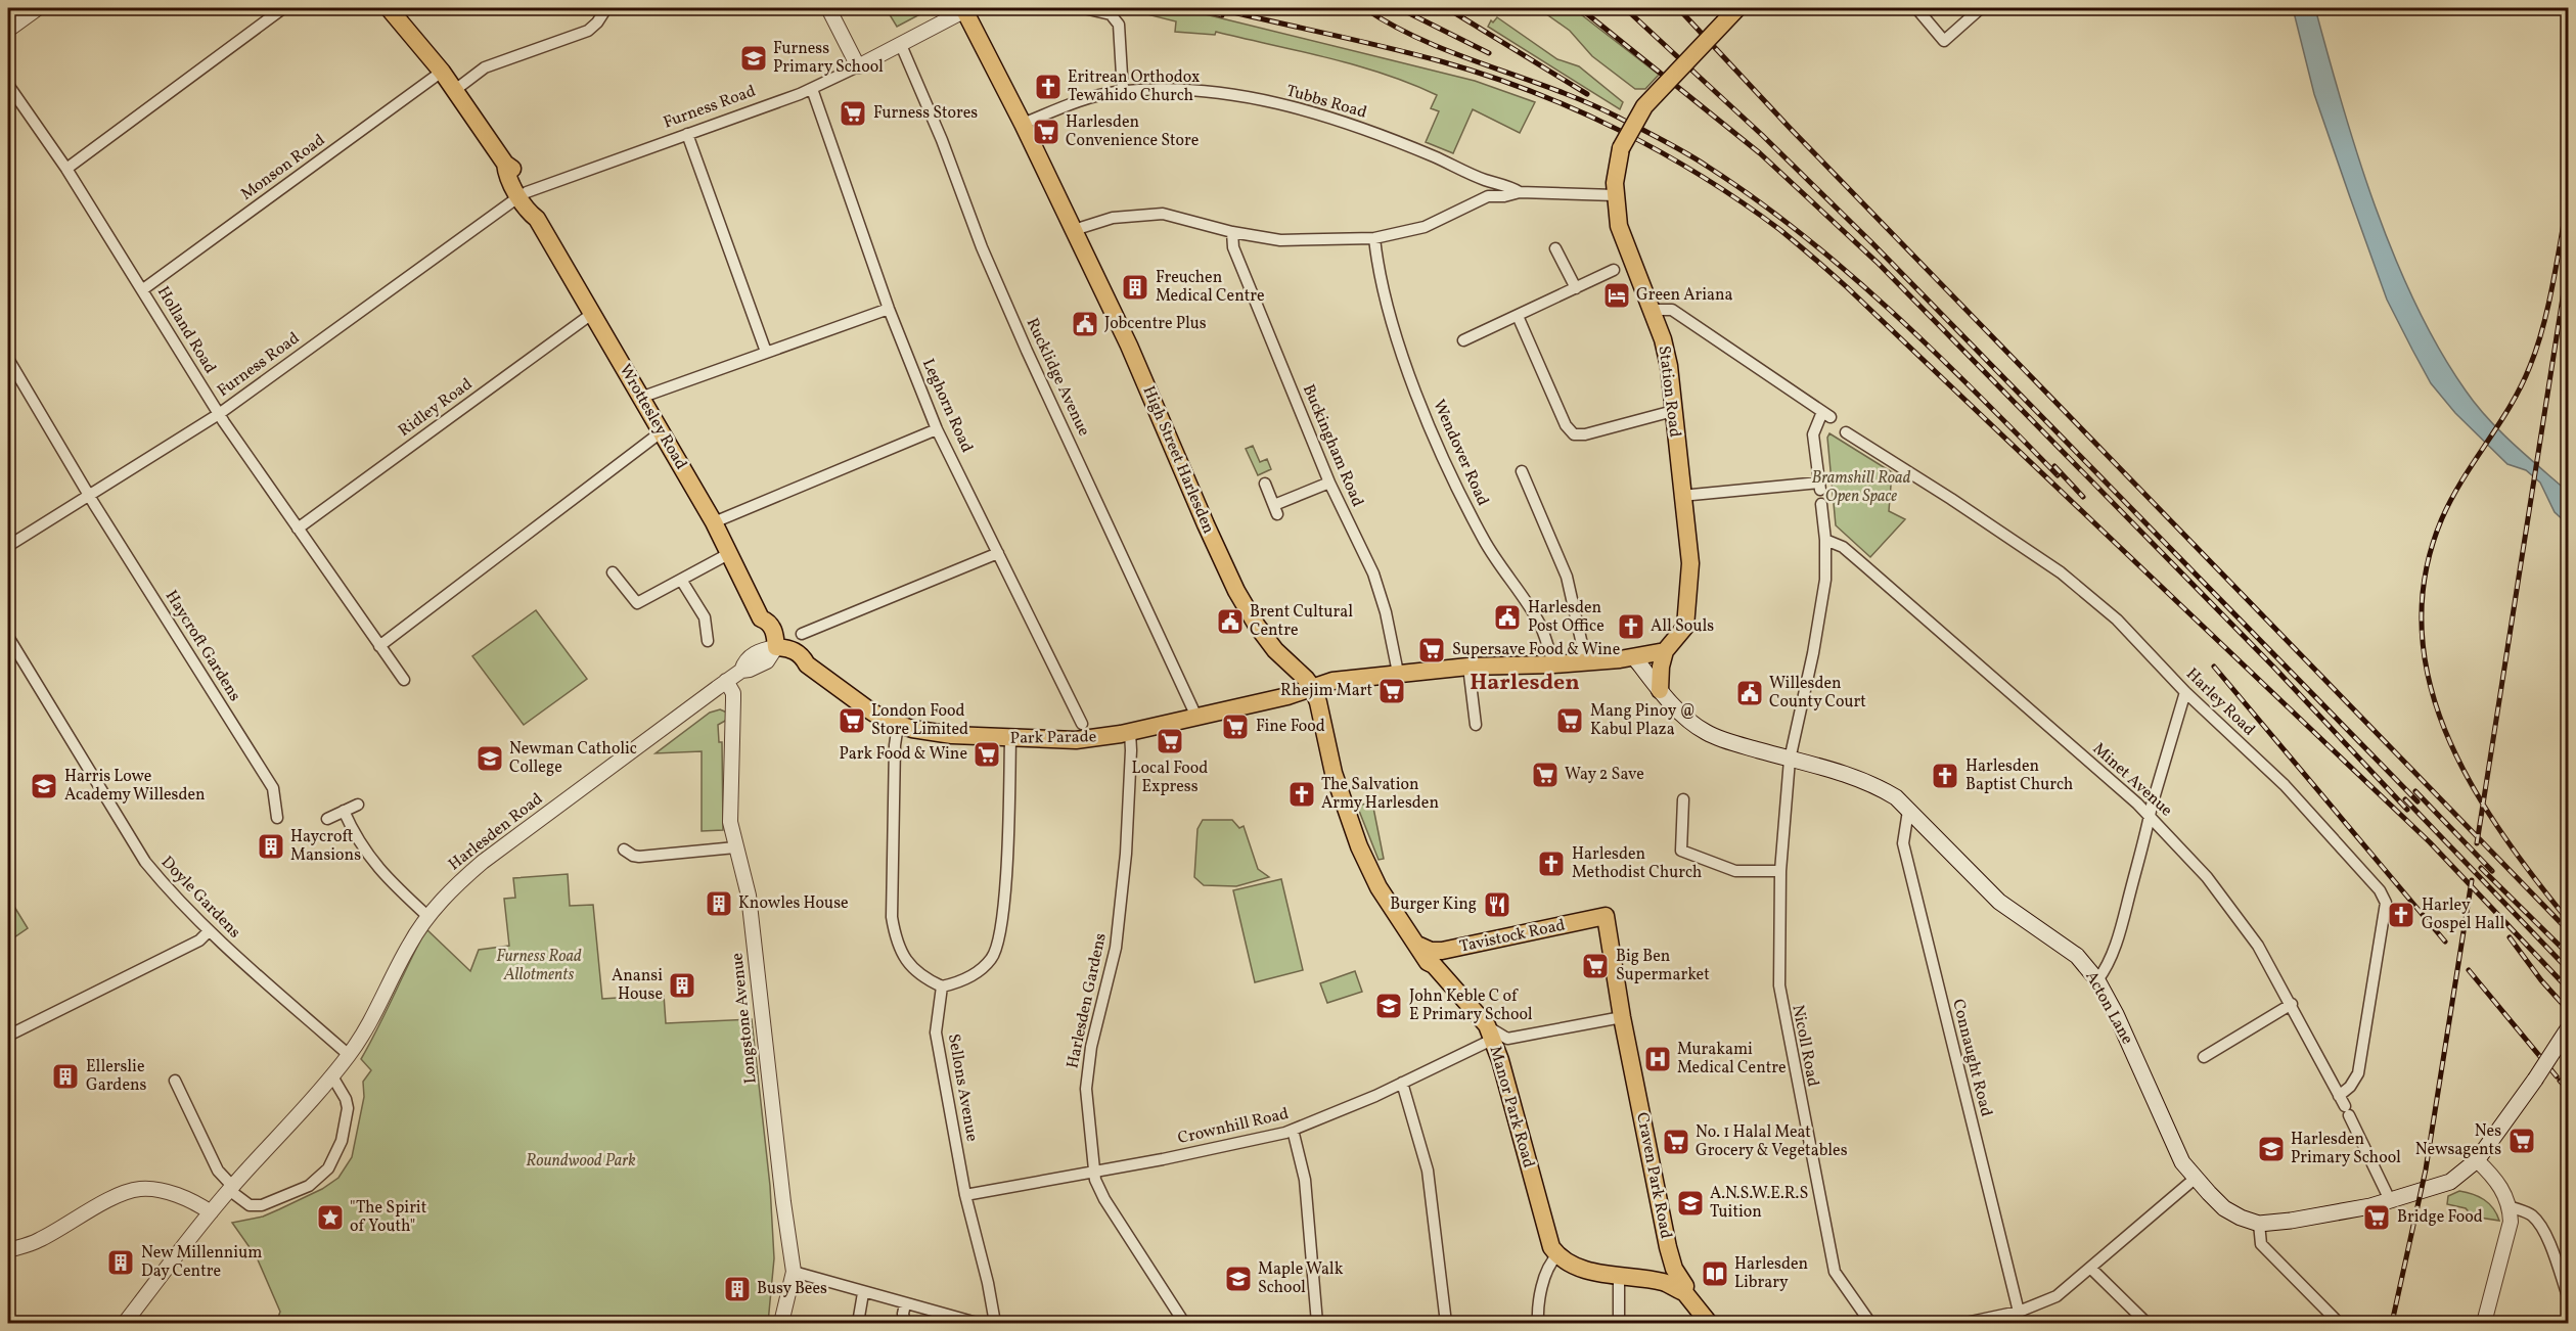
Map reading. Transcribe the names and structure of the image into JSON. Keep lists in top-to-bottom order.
{
  "streets": {
    "main road": [
      "Station Road",
      "Wrottesley Road",
      "High Street Harlesden",
      "Park Parade",
      "Tavistock Road",
      "Acton Lane",
      "Manor Park Road",
      "Craven Park Road"
    ],
    "street": [
      "Tubbs Road",
      "Furness Road",
      "Monson Road",
      "Holland Road",
      "Rucklidge Avenue",
      "Leghorn Road",
      "Ridley Road",
      "Buckingham Road",
      "Wendover Road",
      "Haycroft Gardens",
      "Harley Road",
      "Minet Avenue",
      "Harlesden Road",
      "Doyle Gardens",
      "Harlesden Gardens",
      "Longstone Avenue",
      "Nicoll Road",
      "Connaught Road",
      "Sellons Avenue",
      "Crownhill Road"
    ]
  },
  "crossings": [
    ["Tubbs Road", "Station Road"],
    ["Tubbs Road", "High Street Harlesden"],
    ["Furness Road", "Holland Road"],
    ["Furness Road", "Rucklidge Avenue"],
    ["Furness Road", "Leghorn Road"],
    ["Furness Road", "Wrottesley Road"],
    ["Furness Road", "High Street Harlesden"],
    ["Furness Road", "Haycroft Gardens"],
    ["Monson Road", "Holland Road"],
    ["Monson Road", "Wrottesley Road"],
    ["Holland Road", "Ridley Road"],
    ["Rucklidge Avenue", "Park Parade"],
    ["Ridley Road", "Wrottesley Road"],
    ["Wrottesley Road", "Park Parade"],
    ["Wrottesley Road", "Harlesden Road"],
    ["High Street Harlesden", "Park Parade"],
    ["High Street Harlesden", "Manor Park Road"],
    ["Harley Road", "Minet Avenue"],
    ["Park Parade", "Harlesden Road"],
    ["Park Parade", "Harlesden Gardens"],
    ["Park Parade", "Manor Park Road"],
    ["Minet Avenue", "Acton Lane"],
    ["Minet Avenue", "Nicoll Road"],
    ["Harlesden Road", "Doyle Gardens"],
    ["Harlesden Road", "Longstone Avenue"],
    ["Tavistock Road", "Manor Park Road"],
    ["Tavistock Road", "Craven Park Road"],
    ["Harlesden Gardens", "Crownhill Road"],
    ["Acton Lane", "Nicoll Road"],
    ["Acton Lane", "Connaught Road"],
    ["Sellons Avenue", "Crownhill Road"],
    ["Manor Park Road", "Crownhill Road"]
  ],
  "districts": ["Harlesden"],
  "parks": ["Bramshill Road Open Space", "Furness Road Allotments", "Roundwood Park"],
  "places": {
    "school or university": [
      "Furness Primary School",
      "Newman Catholic College",
      "Harris Lowe Academy Willesden",
      "John Keble C of E Primary School",
      "Harlesden Primary School",
      "A.N.S.W.E.R.S Tuition",
      "Maple Walk School"
    ],
    "church": [
      "Eritrean Orthodox Tewahido Church",
      "All Souls",
      "Harlesden Baptist Church",
      "The Salvation Army Harlesden",
      "Harlesden Methodist Church",
      "Harley Gospel Hall"
    ],
    "supermarket": [
      "Furness Stores",
      "Harlesden Convenience Store",
      "Supersave Food & Wine",
      "Rhejim Mart",
      "London Food Store Limited",
      "Mang Pinoy @ Kabul Plaza",
      "Fine Food",
      "Local Food Express",
      "Park Food & Wine",
      "Way 2 Save",
      "Big Ben Supermarket",
      "Nes Newsagents",
      "No. 1 Halal Meat Grocery & Vegetables",
      "Bridge Food"
    ],
    "building": [
      "Freuchen Medical Centre",
      "Haycroft Mansions",
      "Knowles House",
      "Anansi House",
      "Ellerslie Gardens",
      "New Millennium Day Centre",
      "Busy Bees"
    ],
    "hotel": ["Green Ariana"],
    "public building": [
      "Jobcentre Plus",
      "Harlesden Post Office",
      "Brent Cultural Centre",
      "Willesden County Court"
    ],
    "restaurant": ["Burger King"],
    "hospital": ["Murakami Medical Centre"],
    "place": ["\"The Spirit of Youth\""],
    "library": ["Harlesden Library"]
  }
}
